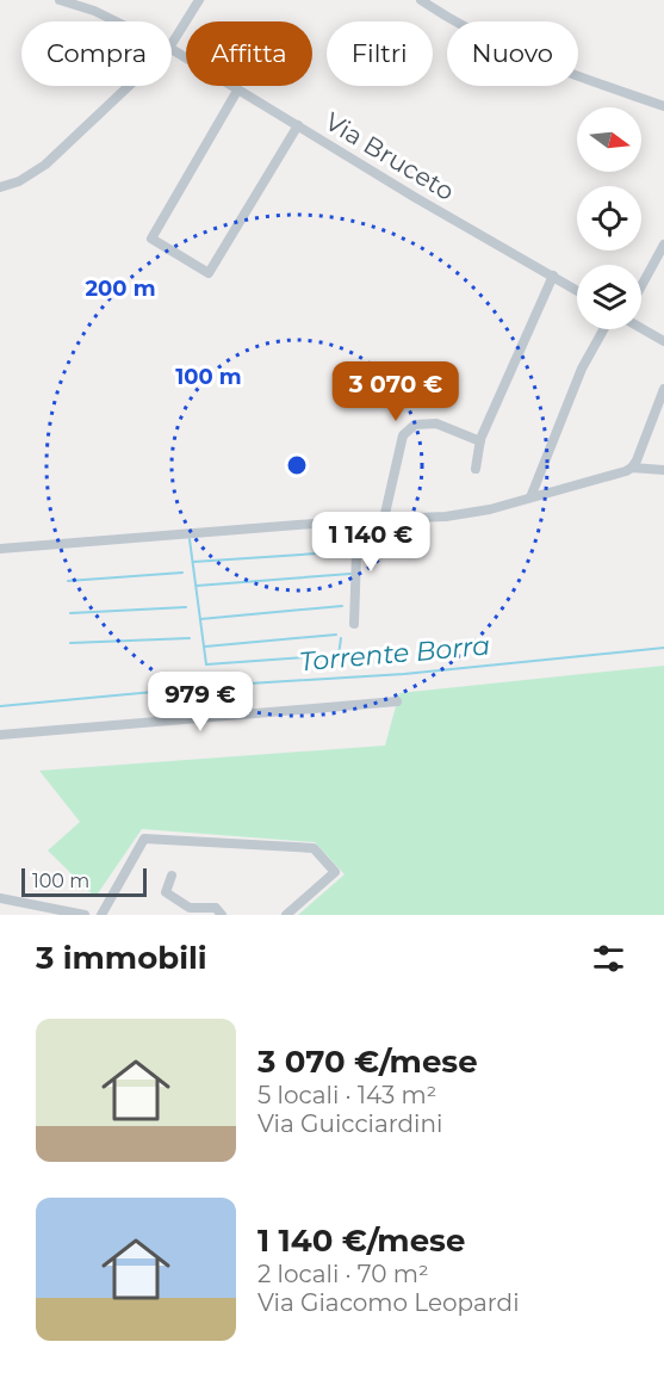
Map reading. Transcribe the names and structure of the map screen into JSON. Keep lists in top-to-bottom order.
{
  "streets": {
    "street": ["Via Bruceto"]
  },
  "water": ["Torrente Borra"],
  "scale_bar": "100 m",
  "north": "right",
  "page": {
    "chip": [
      "Compra",
      "Affitta",
      "Filtri",
      "Nuovo"
    ],
    "price": ["3 070 €", "1 140 €", "979 €"],
    "scale": "100 m",
    "heading": "3 immobili",
    "list": [
      {
        "name": "3 070 €/mese",
        "note": "5 locali · 143 m² · Via Guicciardini"
      },
      {
        "name": "1 140 €/mese",
        "note": "2 locali · 70 m² · Via Giacomo Leopardi"
      }
    ]
  },
  "rings": ["200 m", "100 m"]
}
